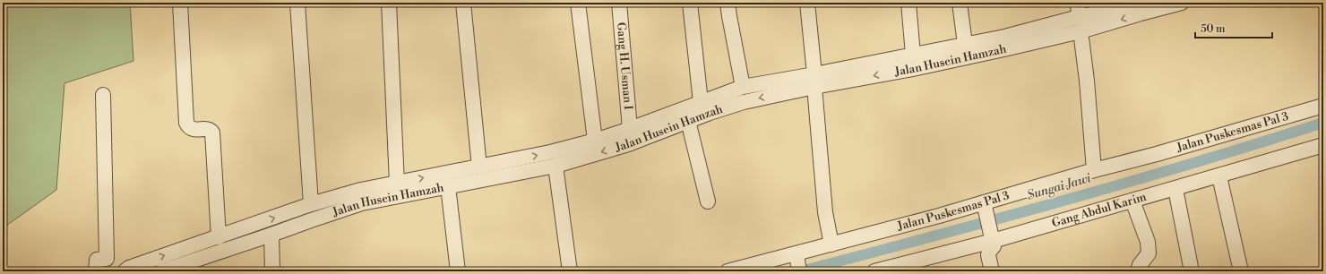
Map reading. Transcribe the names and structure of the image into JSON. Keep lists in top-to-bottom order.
{
  "streets": {
    "street": [
      "Jalan Husein Hamzah",
      "Gang H. Usman I",
      "Jalan Puskesmas Pal 3",
      "Gang Abdul Karim"
    ]
  },
  "crossings": [
    ["Jalan Husein Hamzah", "Gang H. Usman I"]
  ],
  "water": ["Sungai Jawi"],
  "scale_bar": "50 m"
}
